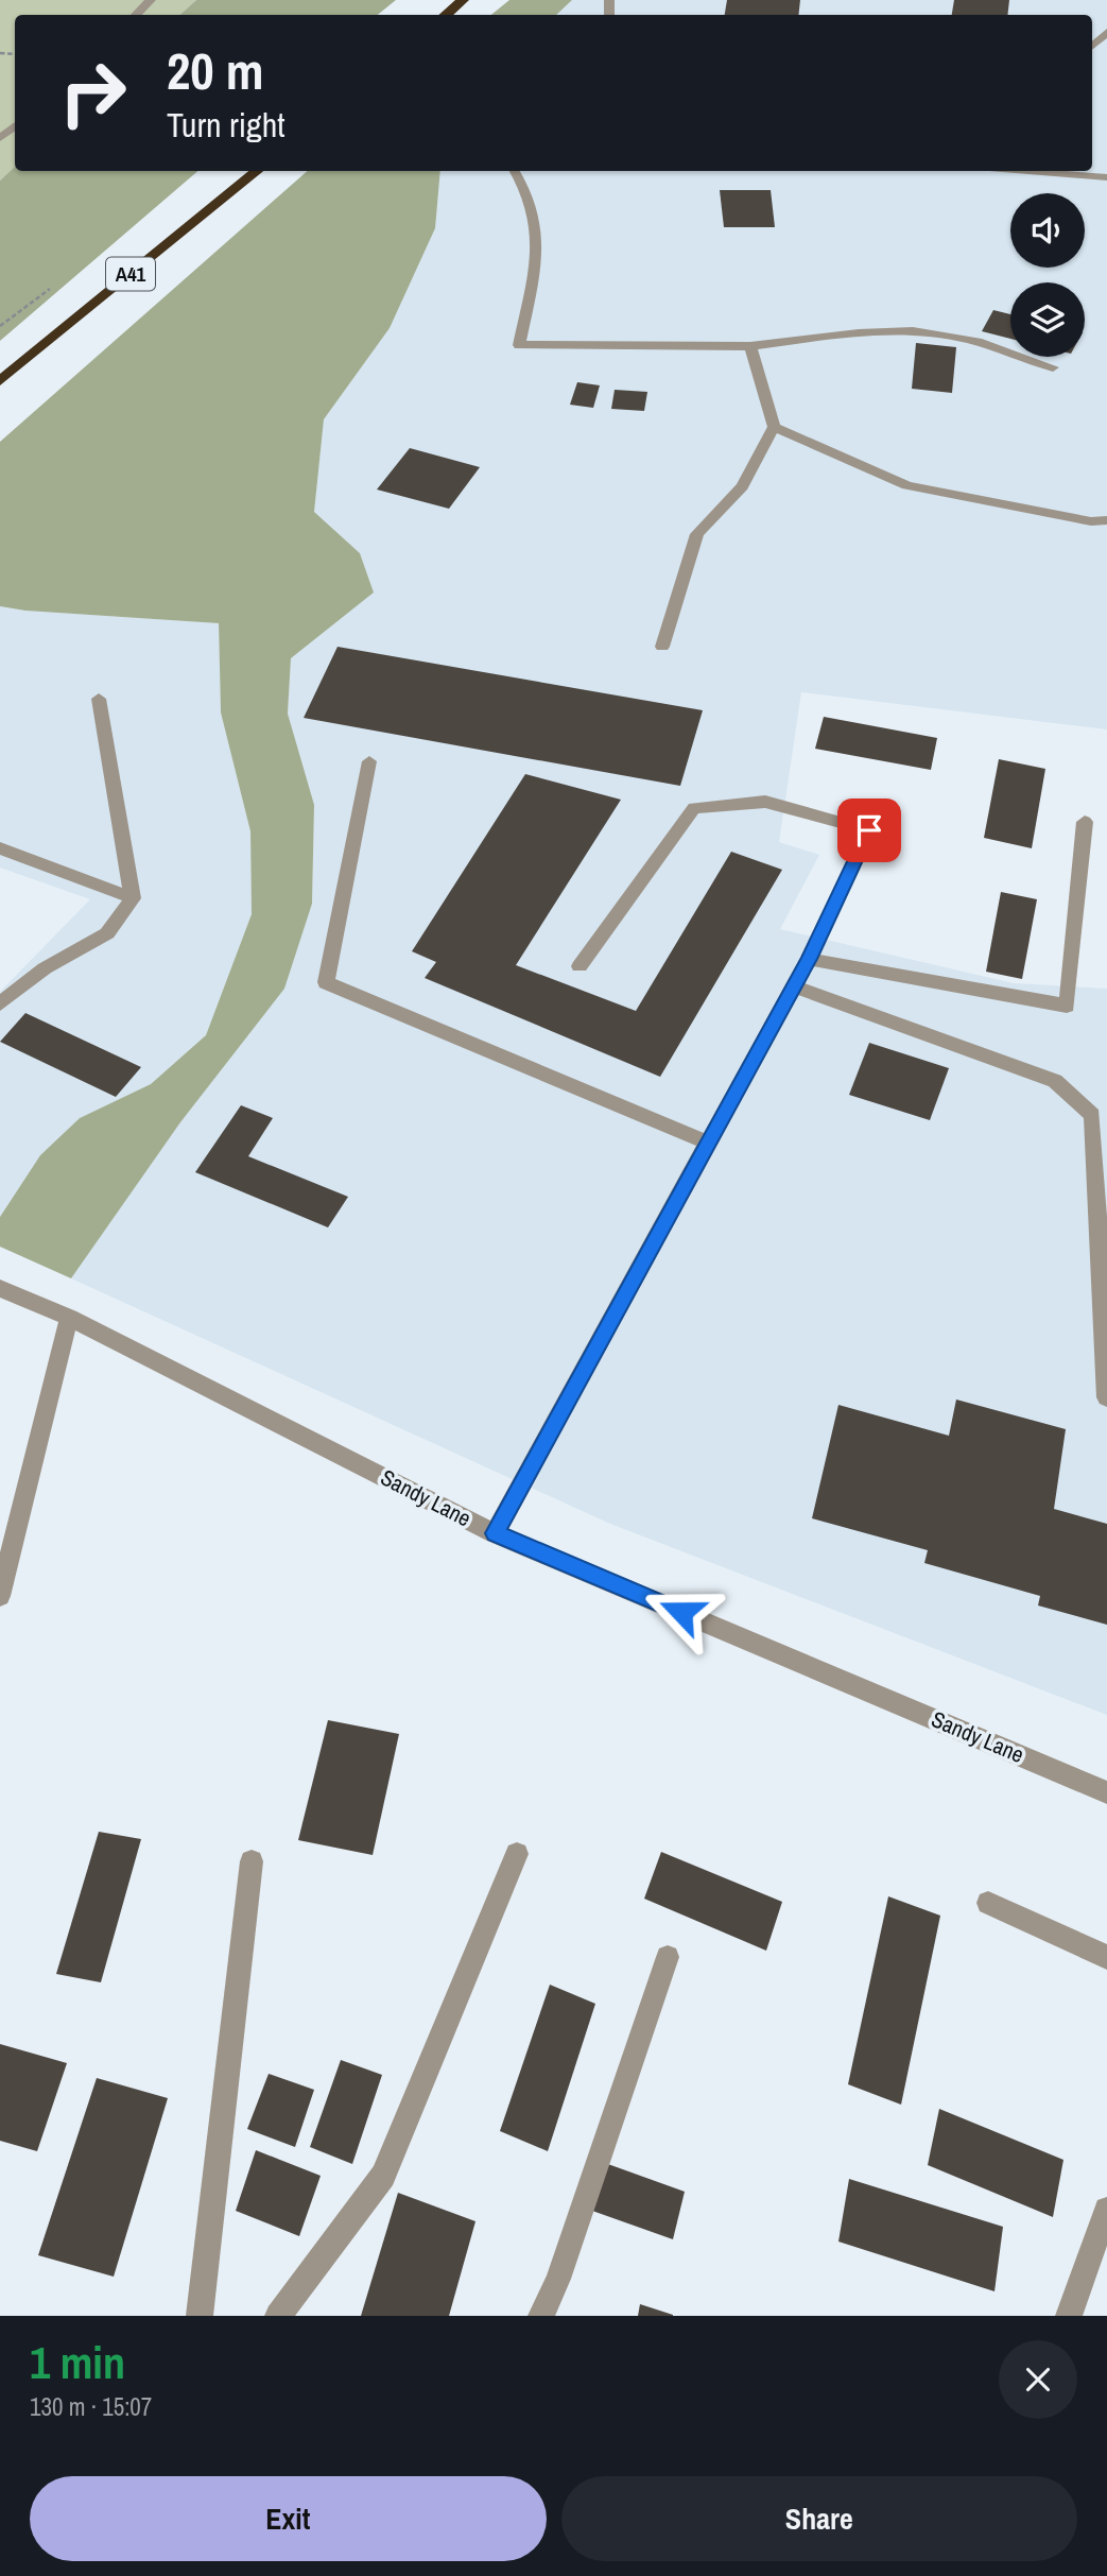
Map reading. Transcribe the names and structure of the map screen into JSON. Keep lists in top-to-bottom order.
{
  "streets": {
    "highway": ["A41"],
    "street": ["Sandy Lane"]
  },
  "page": {
    "turn": ["20 m", "Turn right"],
    "heading": ["1 min", "130 m · 15:07"],
    "buttons": ["Exit", "Share"]
  }
}
